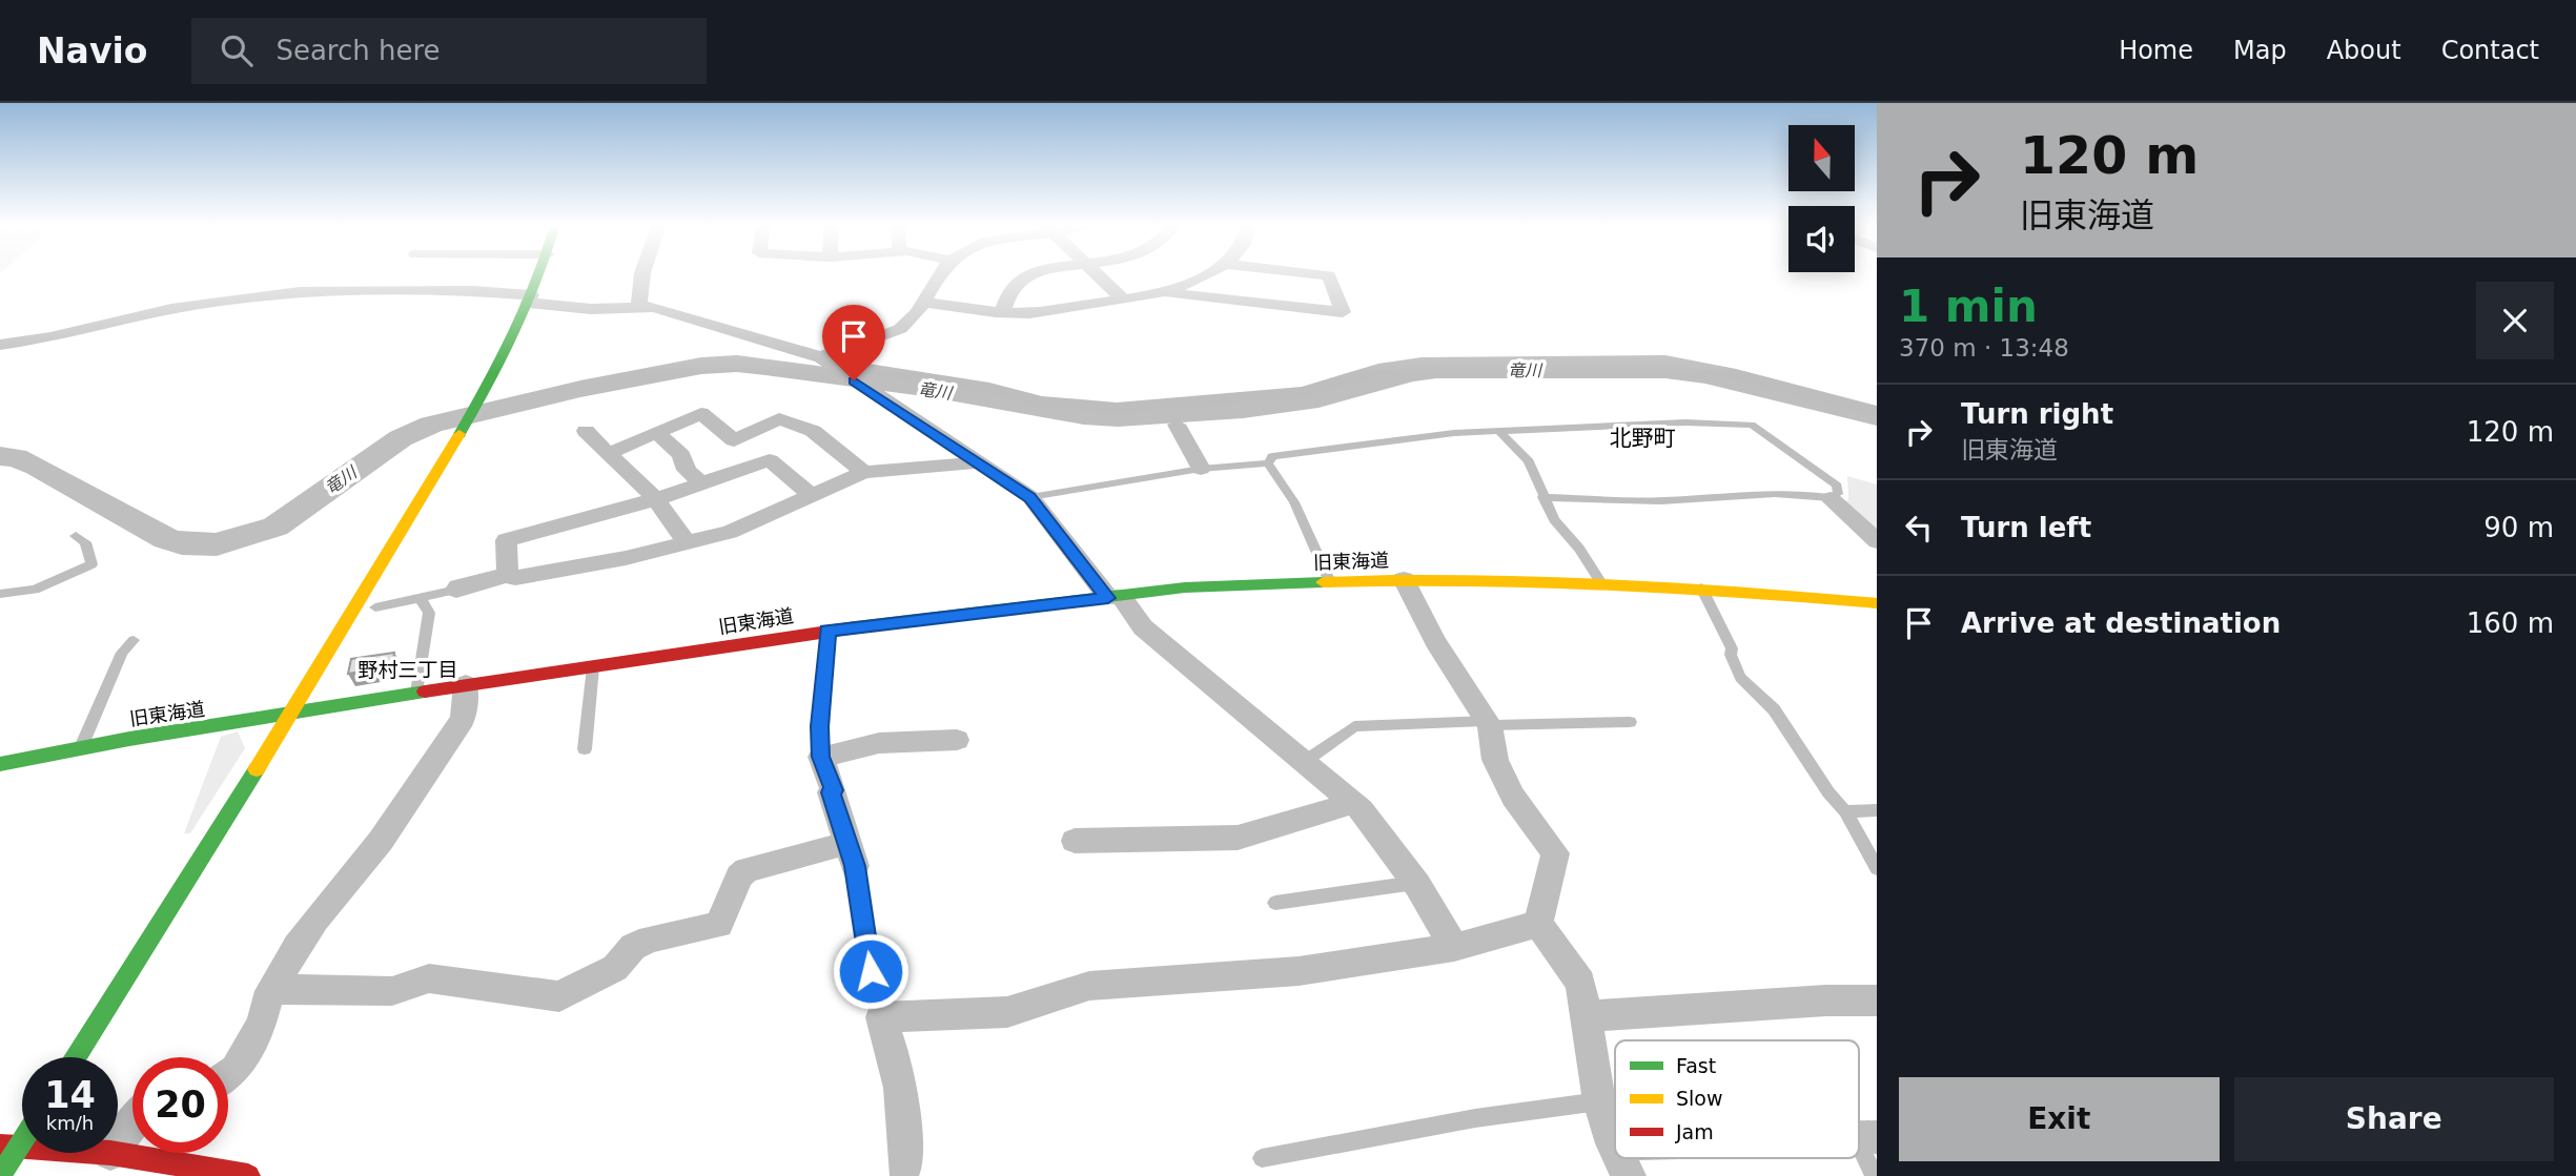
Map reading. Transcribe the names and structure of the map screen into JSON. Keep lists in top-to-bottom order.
{
  "streets": {
    "street": ["旧東海道"]
  },
  "districts": ["北野町", "野村三丁目"],
  "water": ["竜川"],
  "legend": ["Fast", "Slow", "Jam"],
  "north": "top",
  "page": {
    "header": "Navio",
    "search": "Search here",
    "nav": [
      "Home",
      "Map",
      "About",
      "Contact"
    ],
    "turn": ["120 m", "旧東海道"],
    "heading": ["1 min", "370 m · 13:48"],
    "list": [
      {
        "name": "Turn right",
        "note": "旧東海道",
        "value": "120 m"
      },
      {
        "name": "Turn left",
        "value": "90 m"
      },
      {
        "name": "Arrive at destination",
        "value": "160 m"
      }
    ],
    "speed": "14 km/h",
    "limit": "20",
    "buttons": ["Exit", "Share"]
  }
}
